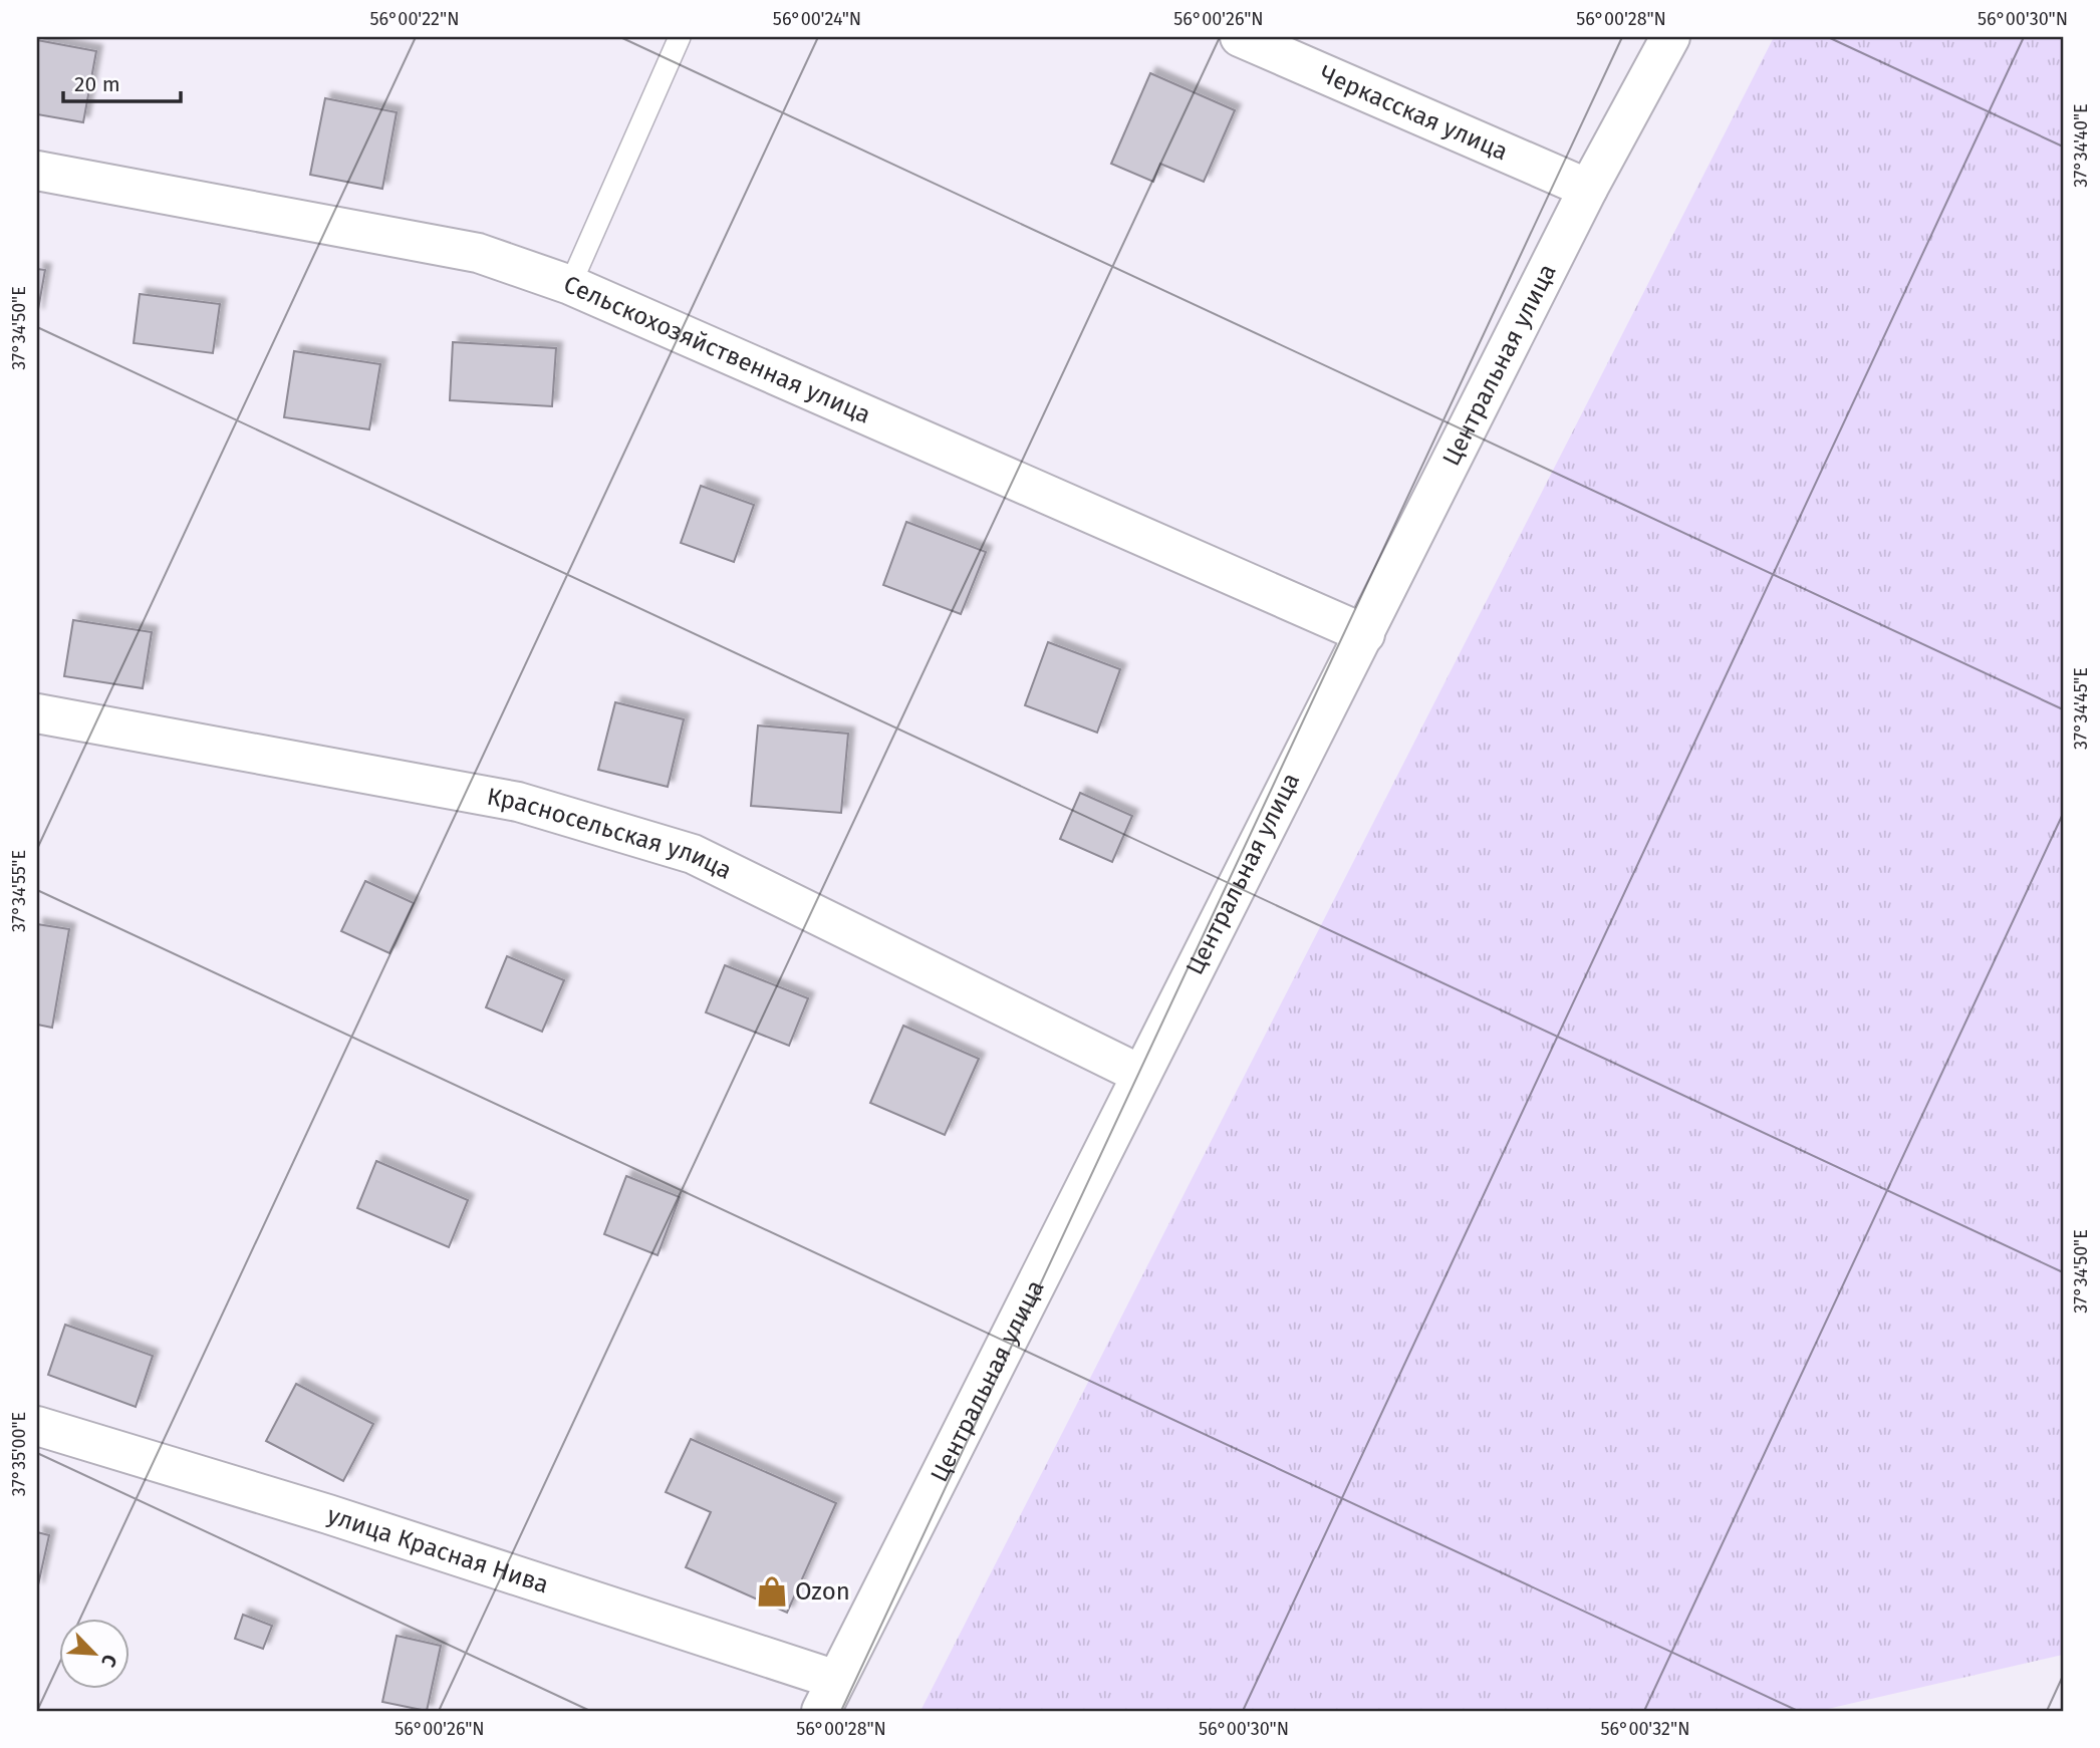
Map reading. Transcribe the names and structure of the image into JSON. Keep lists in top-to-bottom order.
{
  "streets": {
    "street": [
      "Черкасская улица",
      "Сельскохозяйственная улица",
      "Центральная улица",
      "Красносельская улица",
      "улица Красная Нива"
    ]
  },
  "crossings": [
    ["Черкасская улица", "Центральная улица"],
    ["Сельскохозяйственная улица", "Центральная улица"],
    ["Центральная улица", "Красносельская улица"],
    ["Центральная улица", "улица Красная Нива"]
  ],
  "places": {
    "shop": ["Ozon"]
  },
  "scale_bar": "20 m",
  "north": "bottom right",
  "coordinates": [
    "56°00'22\"N",
    "56°00'24\"N",
    "56°00'26\"N",
    "56°00'28\"N",
    "56°00'30\"N",
    "37°34'40\"E",
    "37°34'50\"E",
    "37°34'45\"E",
    "37°34'55\"E",
    "37°35'00\"E",
    "56°00'32\"N"
  ]
}
